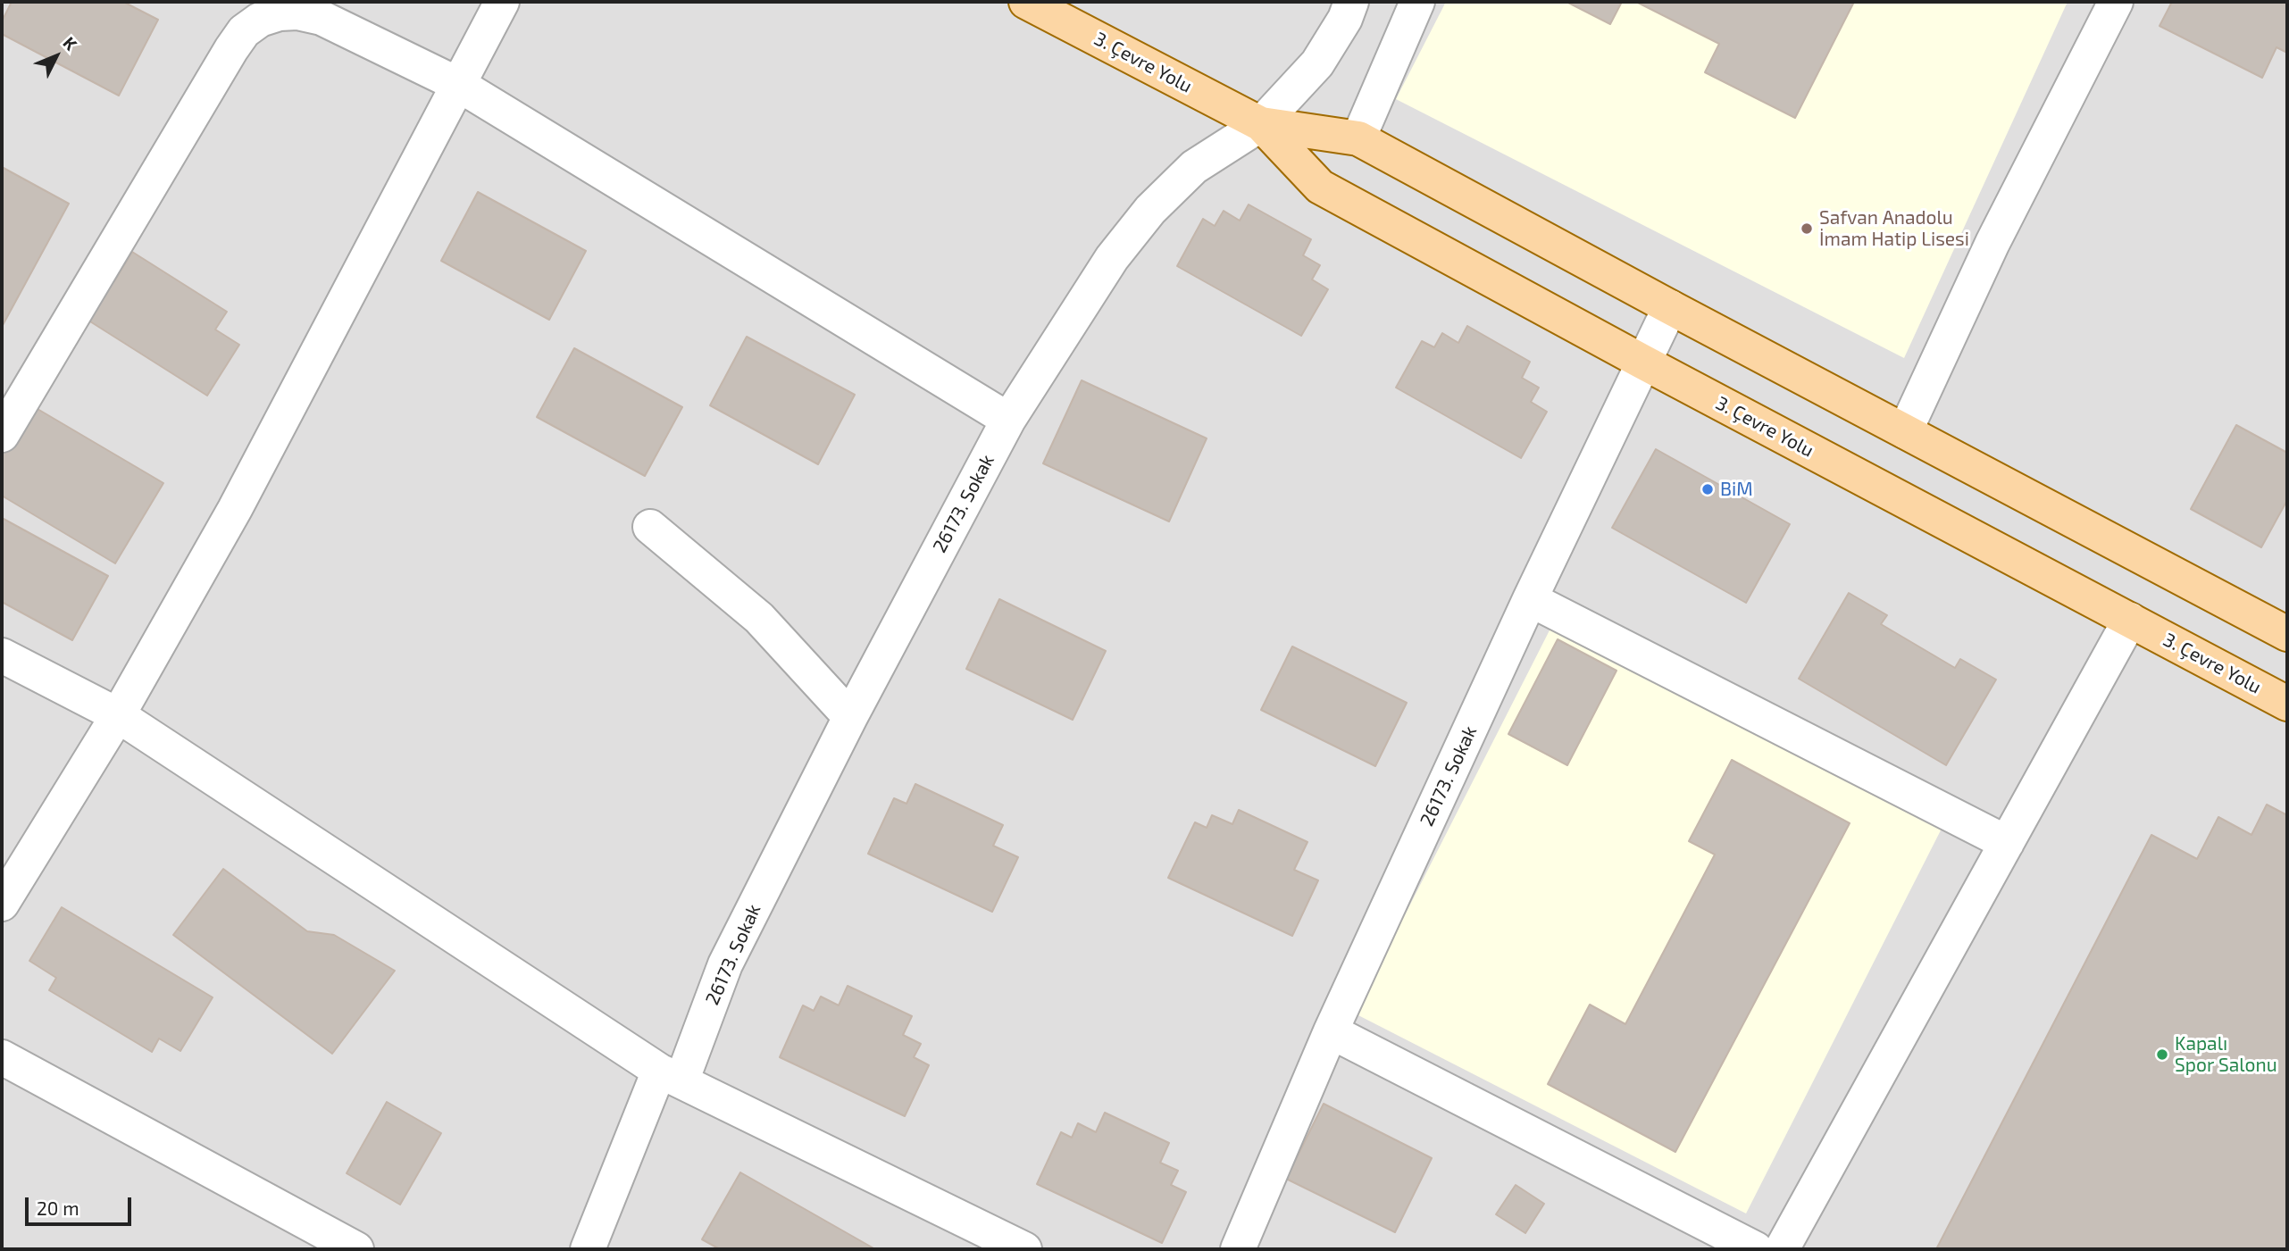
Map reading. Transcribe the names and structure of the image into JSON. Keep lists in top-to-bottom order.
{
  "streets": {
    "main road": ["3. Çevre Yolu"],
    "street": ["26173. Sokak"]
  },
  "crossings": [
    ["3. Çevre Yolu", "26173. Sokak"]
  ],
  "places": ["Safvan Anadolu İmam Hatip Lisesi", "BiM", "Kapalı Spor Salonu"],
  "scale_bar": "20 m",
  "north": "top right"
}
